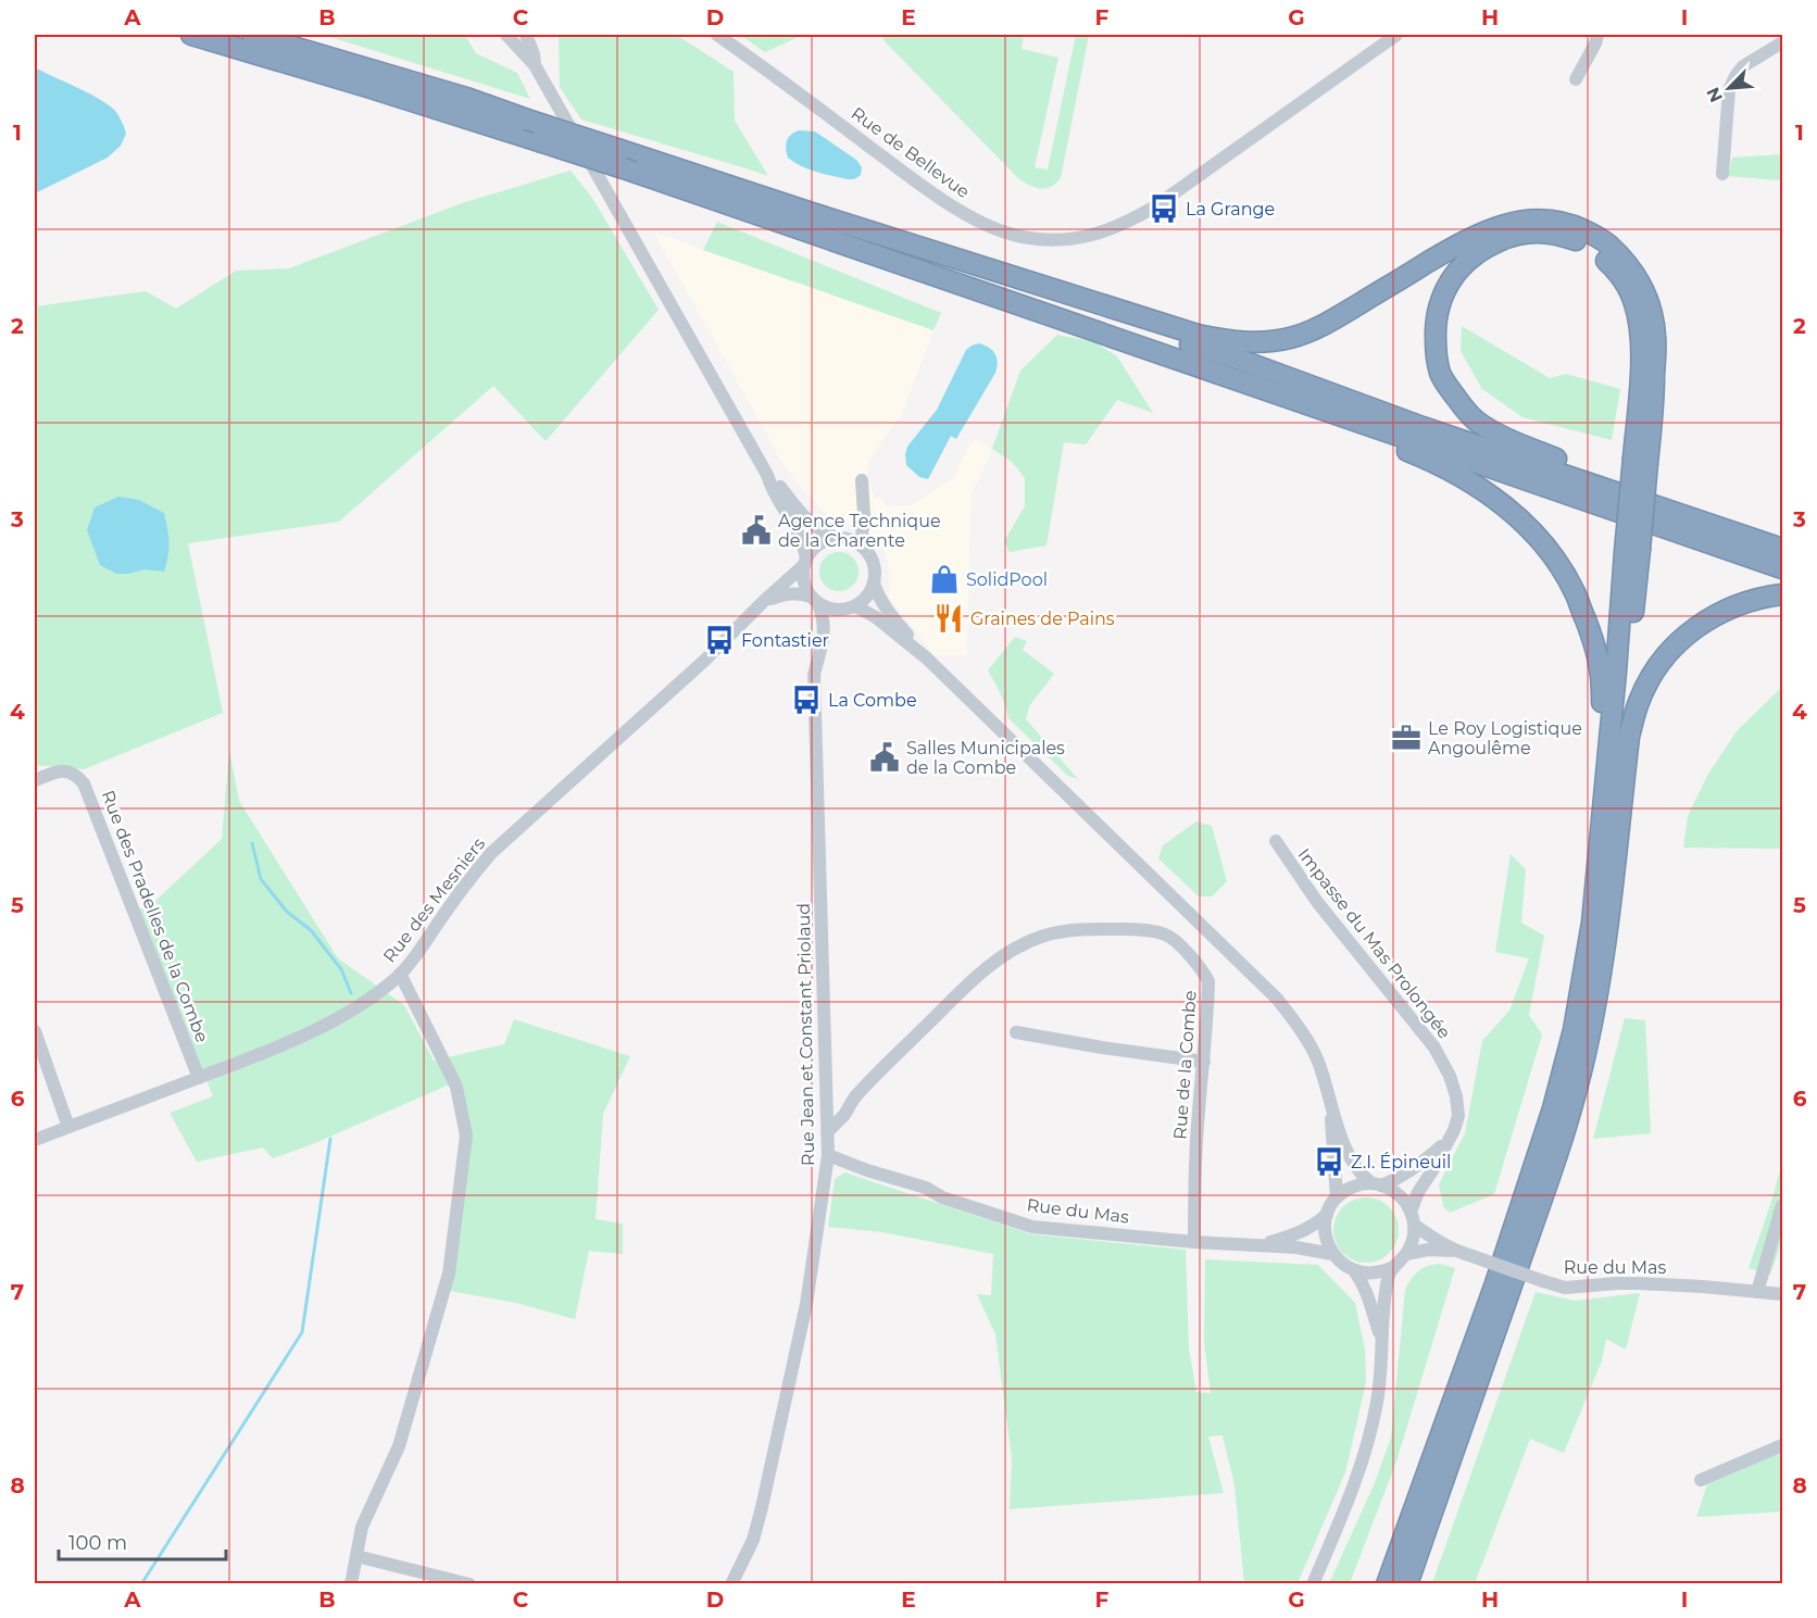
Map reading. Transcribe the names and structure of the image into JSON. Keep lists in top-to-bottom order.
{
  "streets": {
    "street": [
      "Rue de Bellevue",
      "Rue des Mesniers",
      "Rue des Pradelles de la Combe",
      "Impasse du Mas Prolongée",
      "Rue Jean et Constant Priolaud",
      "Rue de la Combe",
      "Rue du Mas"
    ]
  },
  "crossings": [
    ["Rue des Mesniers", "Rue des Pradelles de la Combe"],
    ["Rue des Mesniers", "Rue Jean et Constant Priolaud"],
    ["Impasse du Mas Prolongée", "Rue du Mas"],
    ["Rue Jean et Constant Priolaud", "Rue de la Combe"],
    ["Rue Jean et Constant Priolaud", "Rue du Mas"],
    ["Rue de la Combe", "Rue du Mas"]
  ],
  "places": {
    "bus stop": [
      "La Grange",
      "Fontastier",
      "La Combe",
      "Z.I. Épineuil"
    ],
    "public building": ["Agence Technique de la Charente", "Salles Municipales de la Combe"],
    "shop": ["SolidPool"],
    "restaurant": ["Graines de Pains"],
    "office": ["Le Roy Logistique Angoulême"]
  },
  "scale_bar": "100 m",
  "north": "bottom left",
  "grid": {
    "columns": [
      "A",
      "B",
      "C",
      "D",
      "E",
      "F",
      "G",
      "H",
      "I"
    ],
    "rows": [
      "1",
      "2",
      "3",
      "4",
      "5",
      "6",
      "7",
      "8"
    ]
  }
}
